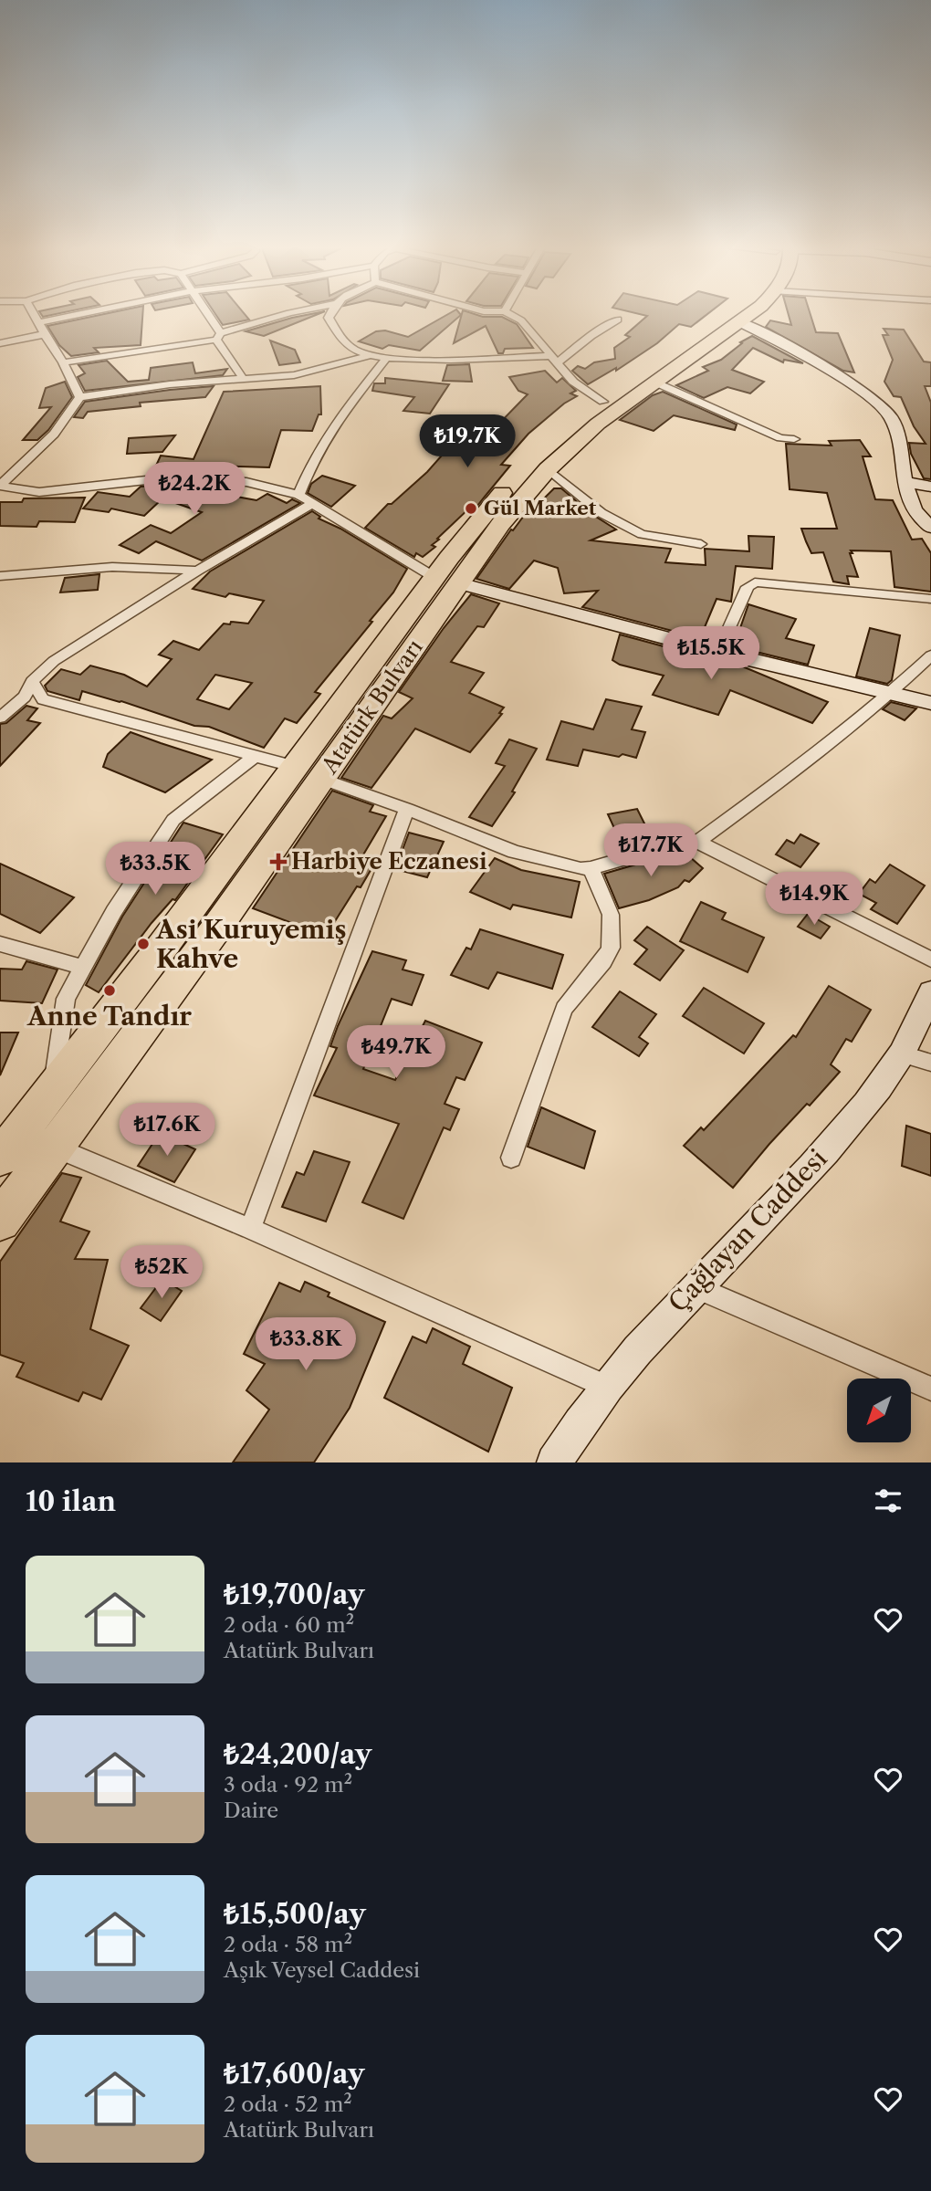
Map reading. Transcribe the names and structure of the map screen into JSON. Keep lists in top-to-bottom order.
{
  "streets": {
    "highway": ["Atatürk Bulvarı"],
    "street": ["Çağlayan Caddesi"]
  },
  "places": {
    "other": ["Gül Market", "Asi Kuruyemiş Kahve", "Anne Tandır"],
    "health": ["Harbiye Eczanesi"]
  },
  "north": "bottom left",
  "page": {
    "price": [
      "₺19.7K",
      "₺24.2K",
      "₺15.5K",
      "₺17.7K",
      "₺33.5K",
      "₺14.9K",
      "₺49.7K",
      "₺17.6K",
      "₺52K",
      "₺33.8K"
    ],
    "heading": "10 ilan",
    "list": [
      {
        "name": "₺19,700/ay",
        "note": "2 oda · 60 m² · Atatürk Bulvarı"
      },
      {
        "name": "₺24,200/ay",
        "note": "3 oda · 92 m² · Daire"
      },
      {
        "name": "₺15,500/ay",
        "note": "2 oda · 58 m² · Aşık Veysel Caddesi"
      },
      {
        "name": "₺17,600/ay",
        "note": "2 oda · 52 m² · Atatürk Bulvarı"
      }
    ]
  }
}
